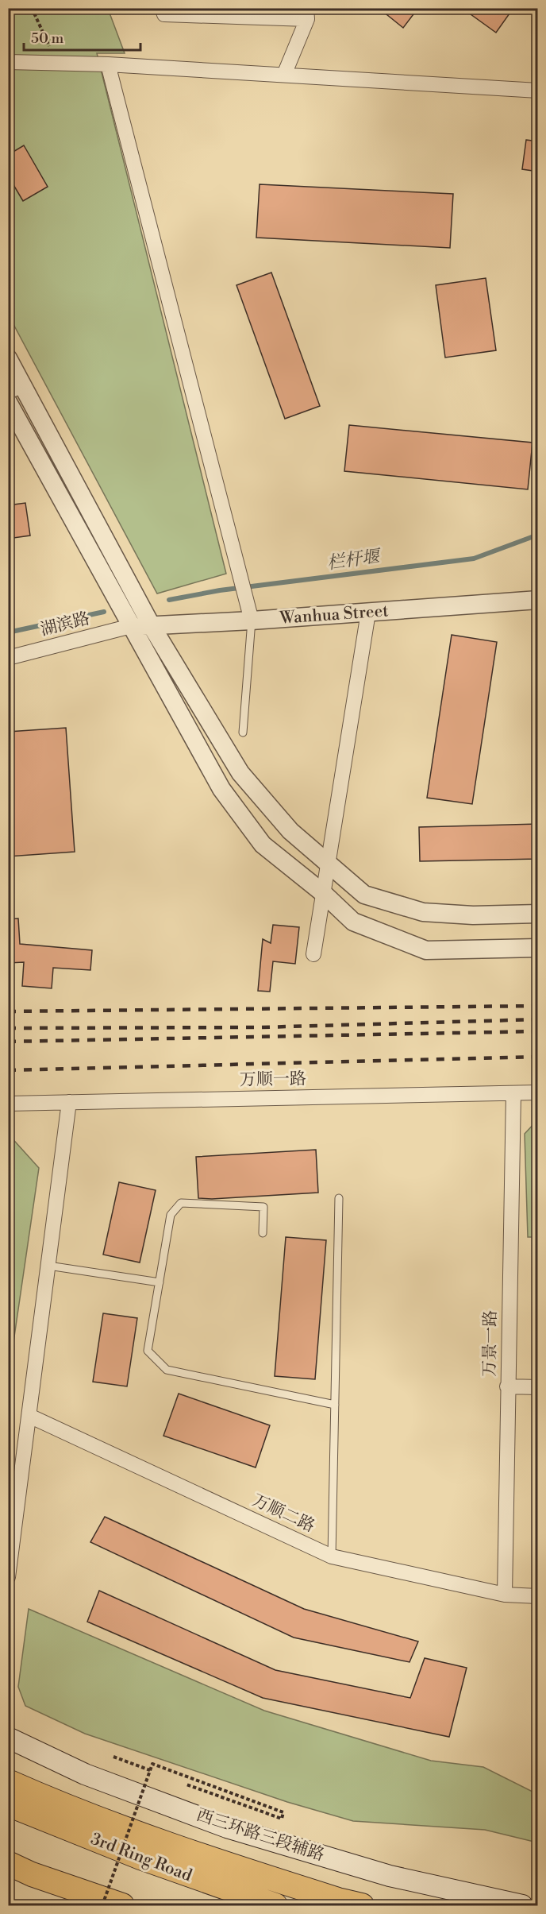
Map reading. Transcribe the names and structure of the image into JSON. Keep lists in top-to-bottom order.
{
  "streets": {
    "highway": ["3rd Ring Road"],
    "main road": ["西三环路三段辅路"],
    "street": [
      "Wanhua Street",
      "湖滨路",
      "万顺一路",
      "万景一路",
      "万顺二路"
    ]
  },
  "crossings": [
    ["Wanhua Street", "湖滨路"],
    ["万顺一路", "万景一路"],
    ["万景一路", "万顺二路"]
  ],
  "water": ["栏杆堰"],
  "scale_bar": "50 m"
}
